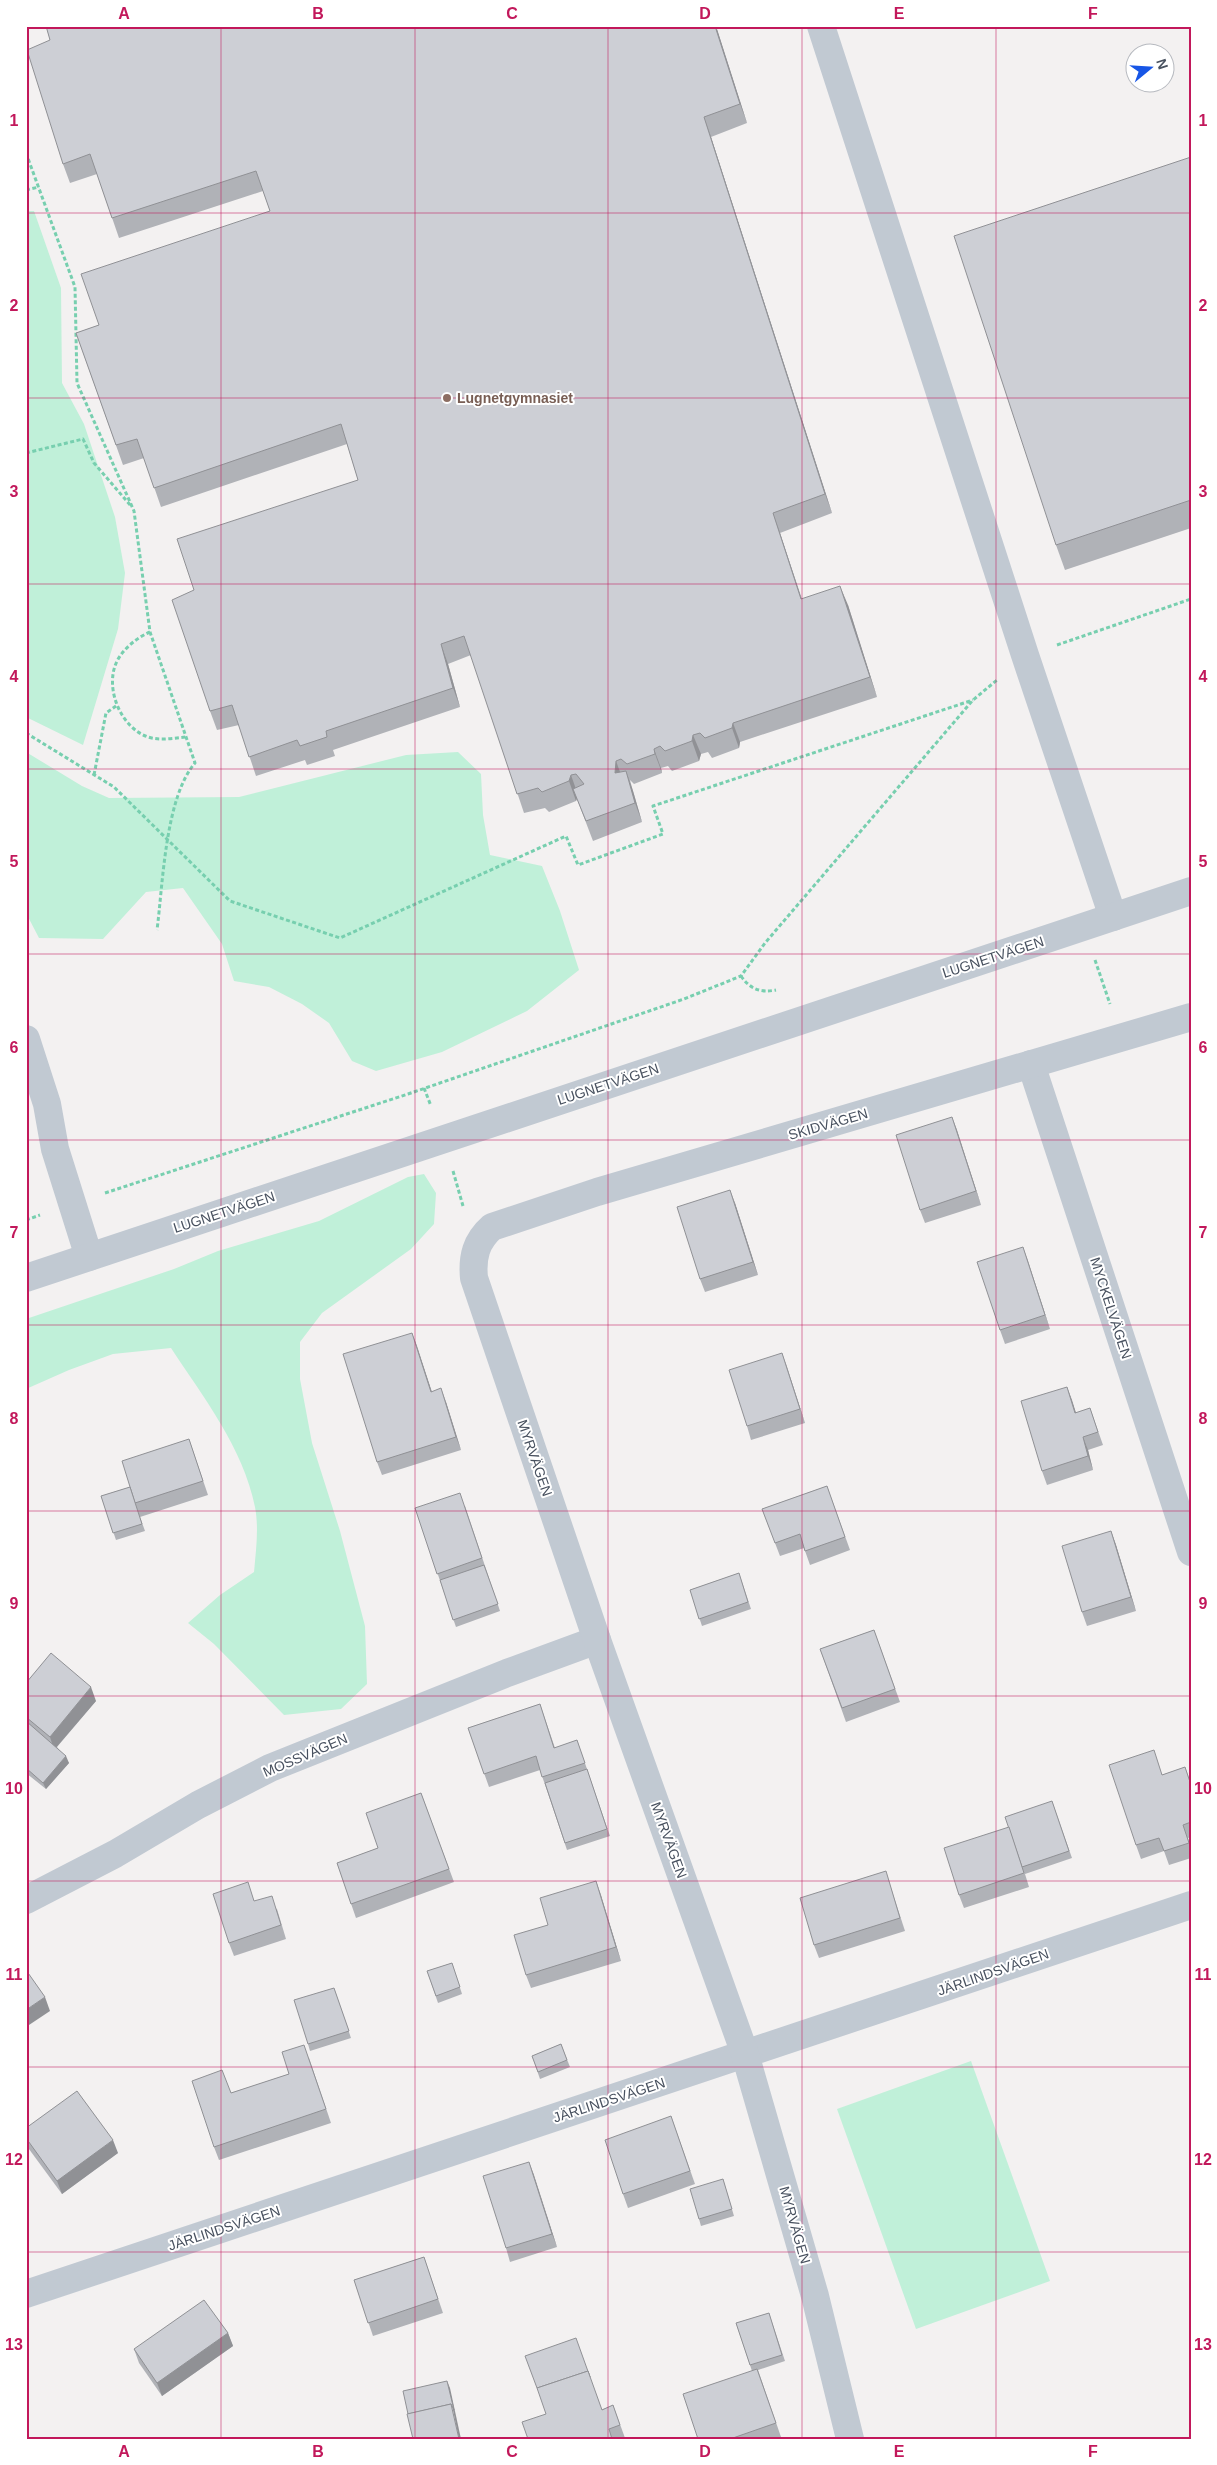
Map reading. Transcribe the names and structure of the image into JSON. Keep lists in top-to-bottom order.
{
  "streets": {
    "street": [
      "LUGNETVÄGEN",
      "SKIDVÄGEN",
      "MYCKELVÄGEN",
      "MYRVÄGEN",
      "MOSSVÄGEN",
      "JÄRLINDSVÄGEN"
    ]
  },
  "crossings": [
    ["SKIDVÄGEN", "MYCKELVÄGEN"],
    ["SKIDVÄGEN", "MYRVÄGEN"],
    ["MYRVÄGEN", "MOSSVÄGEN"],
    ["MYRVÄGEN", "JÄRLINDSVÄGEN"]
  ],
  "places": ["Lugnetgymnasiet"],
  "north": "right",
  "grid": {
    "columns": [
      "A",
      "B",
      "C",
      "D",
      "E",
      "F"
    ],
    "rows": [
      "1",
      "2",
      "3",
      "4",
      "5",
      "6",
      "7",
      "8",
      "9",
      "10",
      "11",
      "12",
      "13"
    ]
  }
}
